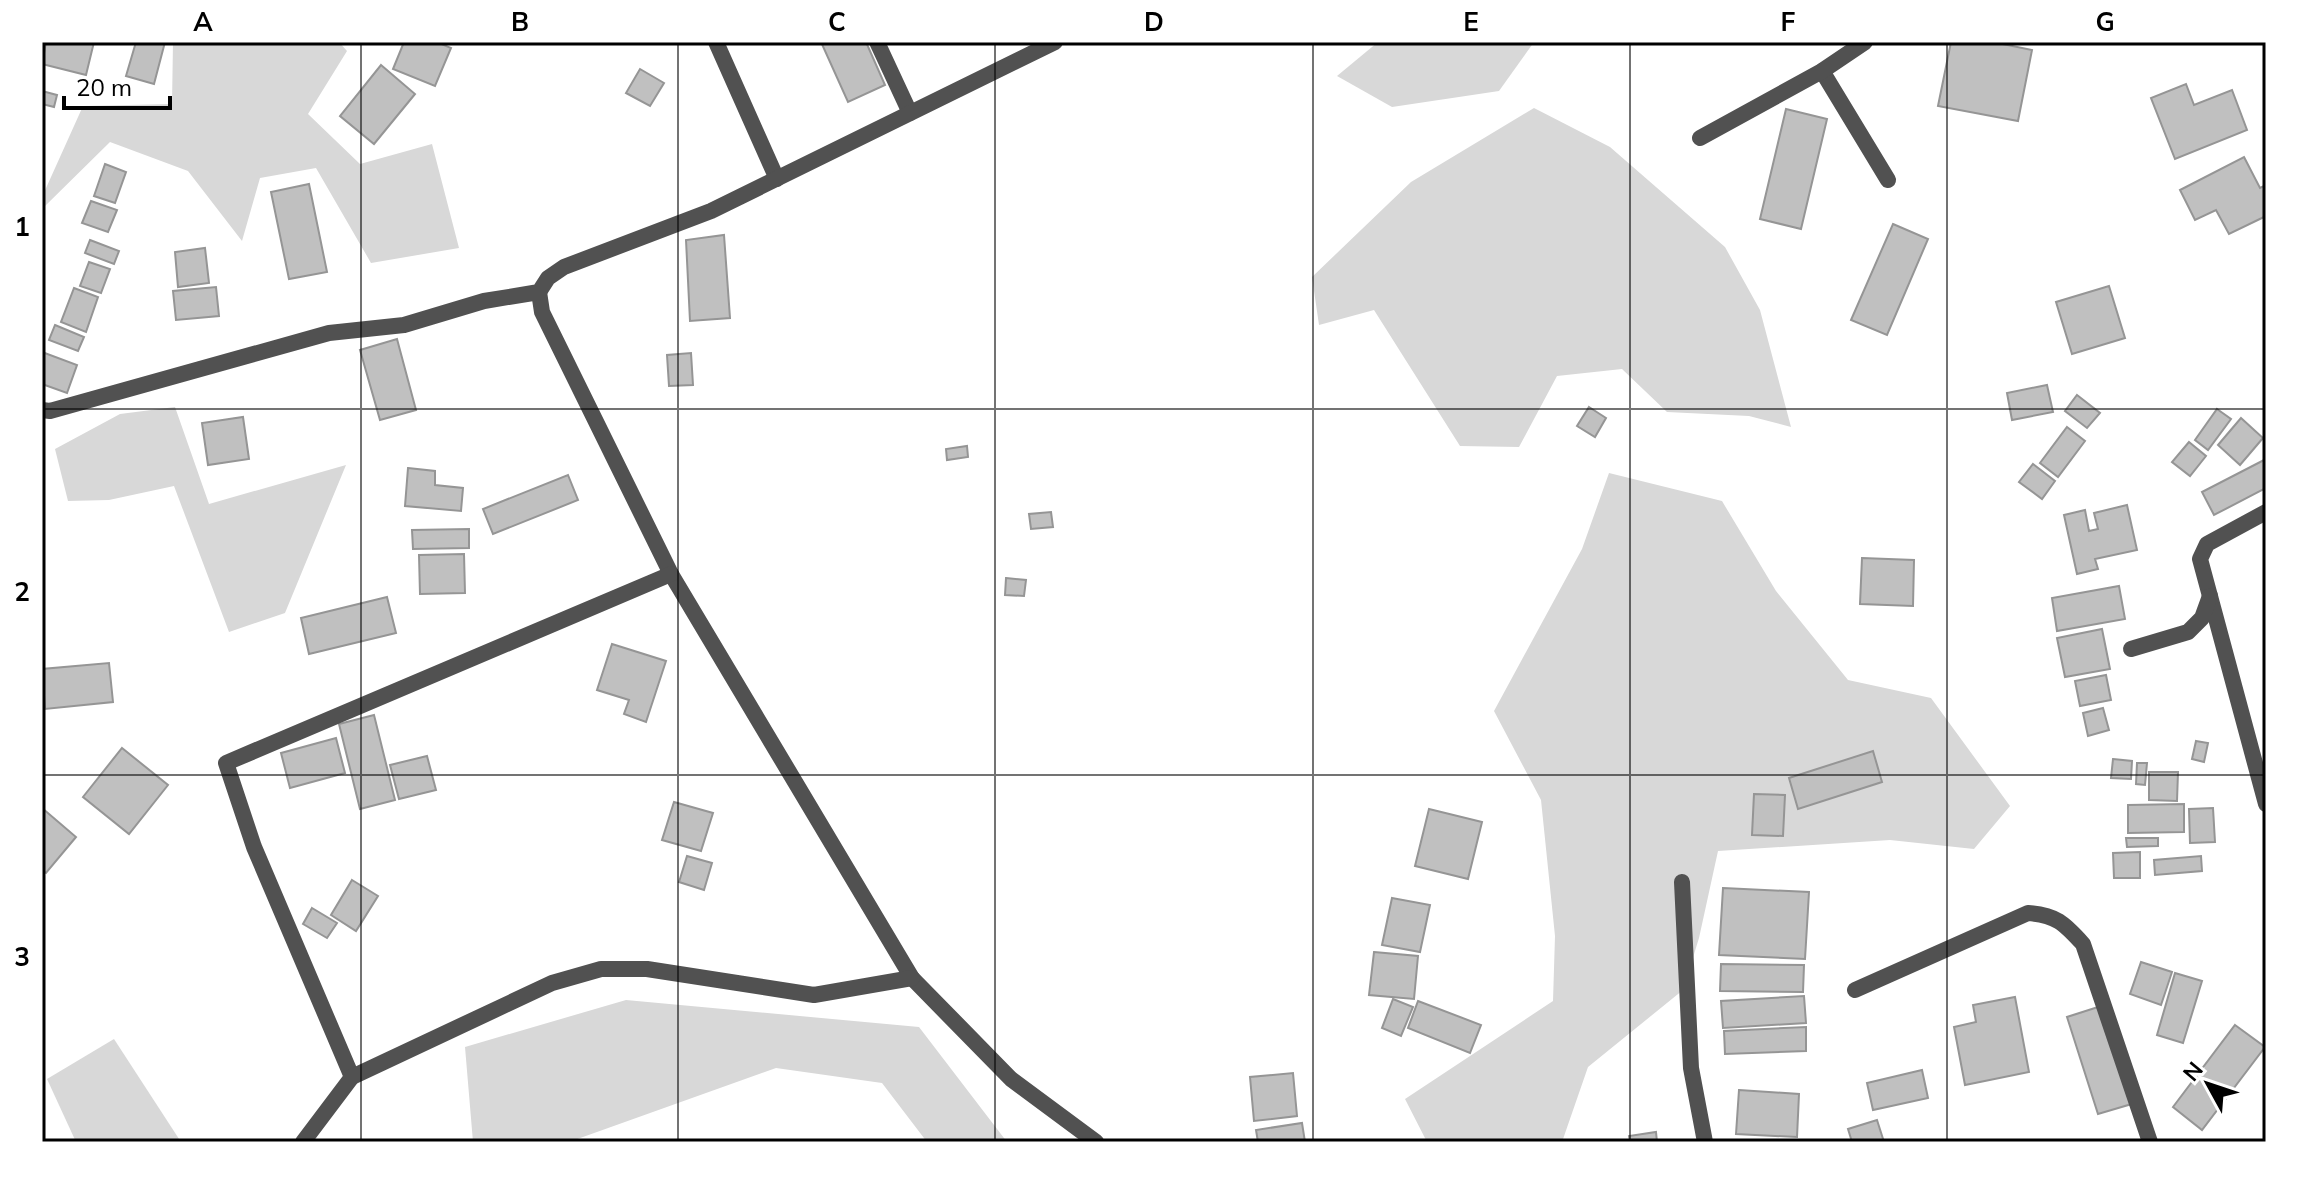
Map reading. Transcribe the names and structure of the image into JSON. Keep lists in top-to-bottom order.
{
  "scale_bar": "20 m",
  "north": "top left",
  "grid": {
    "columns": [
      "A",
      "B",
      "C",
      "D",
      "E",
      "F",
      "G"
    ],
    "rows": ["1", "2", "3"]
  }
}
